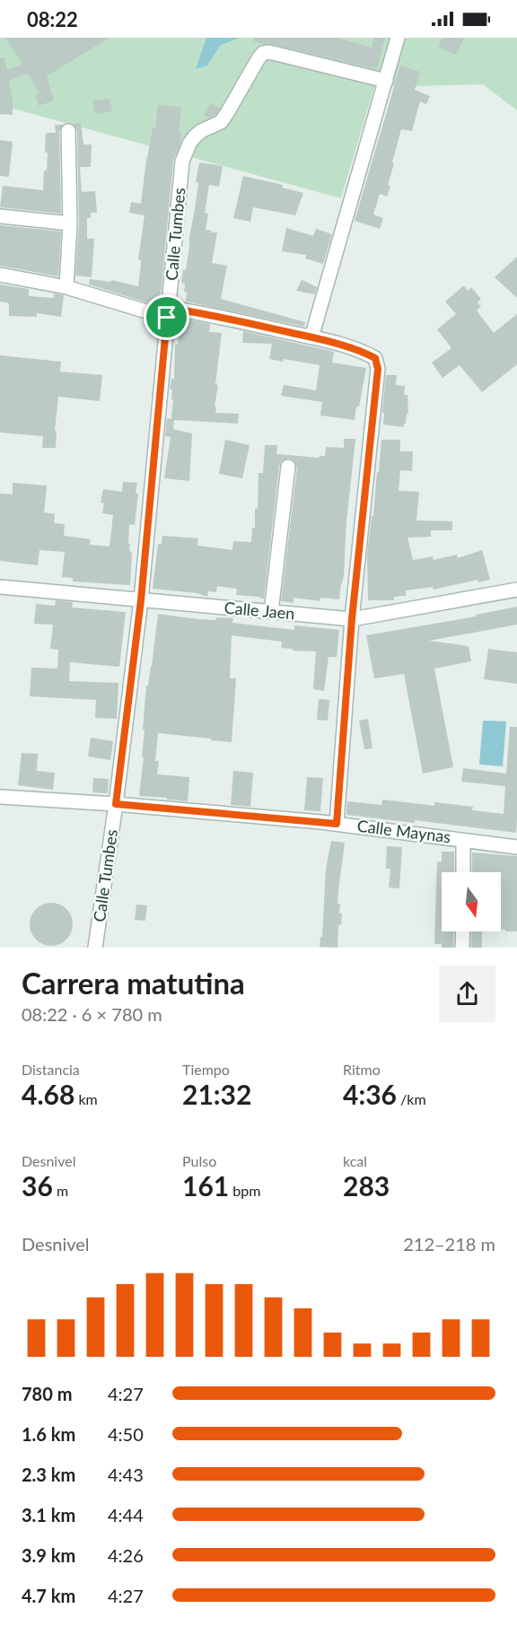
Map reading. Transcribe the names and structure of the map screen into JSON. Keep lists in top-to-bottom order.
{
  "streets": {
    "street": ["Calle Tumbes", "Calle Jaen", "Calle Maynas"]
  },
  "crossings": [
    ["Calle Tumbes", "Calle Jaen"],
    ["Calle Tumbes", "Calle Maynas"]
  ],
  "north": "bottom",
  "page": {
    "status": "08:22",
    "heading": ["Carrera matutina", "08:22 · 6 × 780 m"],
    "stats": [
      ["Distancia", "4.68 km"],
      ["Tiempo", "21:32"],
      ["Ritmo", "4:36 /km"],
      ["Desnivel", "36 m"],
      ["Pulso", "161 bpm"],
      ["kcal", "283"]
    ],
    "chart": ["Desnivel", "212–218 m"],
    "list": [
      {
        "name": "780 m",
        "note": "4:27"
      },
      {
        "name": "1.6 km",
        "note": "4:50"
      },
      {
        "name": "2.3 km",
        "note": "4:43"
      },
      {
        "name": "3.1 km",
        "note": "4:44"
      },
      {
        "name": "3.9 km",
        "note": "4:26"
      },
      {
        "name": "4.7 km",
        "note": "4:27"
      }
    ]
  }
}
